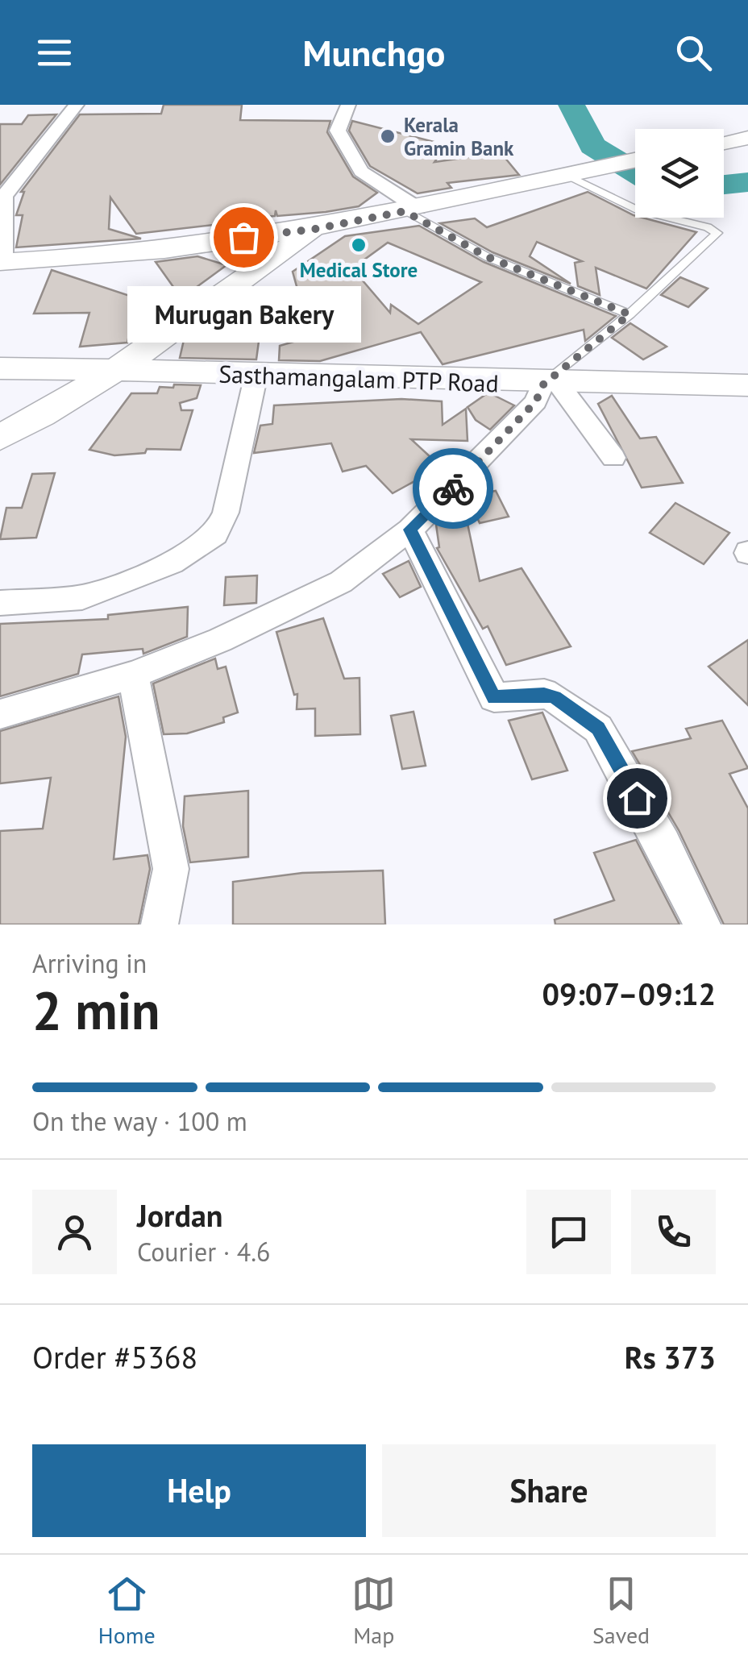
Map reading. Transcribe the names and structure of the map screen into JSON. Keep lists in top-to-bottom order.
{
  "streets": {
    "main road": ["Sasthamangalam PTP Road"]
  },
  "places": ["Kerala Gramin Bank", "Murugan Bakery", "Medical Store"],
  "page": {
    "header": "Munchgo",
    "bubble": "Murugan Bakery",
    "heading": ["2 min", "Arriving in", "09:07–09:12"],
    "panel": [
      "Jordan",
      "Courier · 4.6",
      "Order #5368",
      "Rs 373"
    ],
    "bar": "On the way · 100 m",
    "buttons": ["Help", "Share"],
    "tabs": ["Home", "Map", "Saved"]
  }
}
